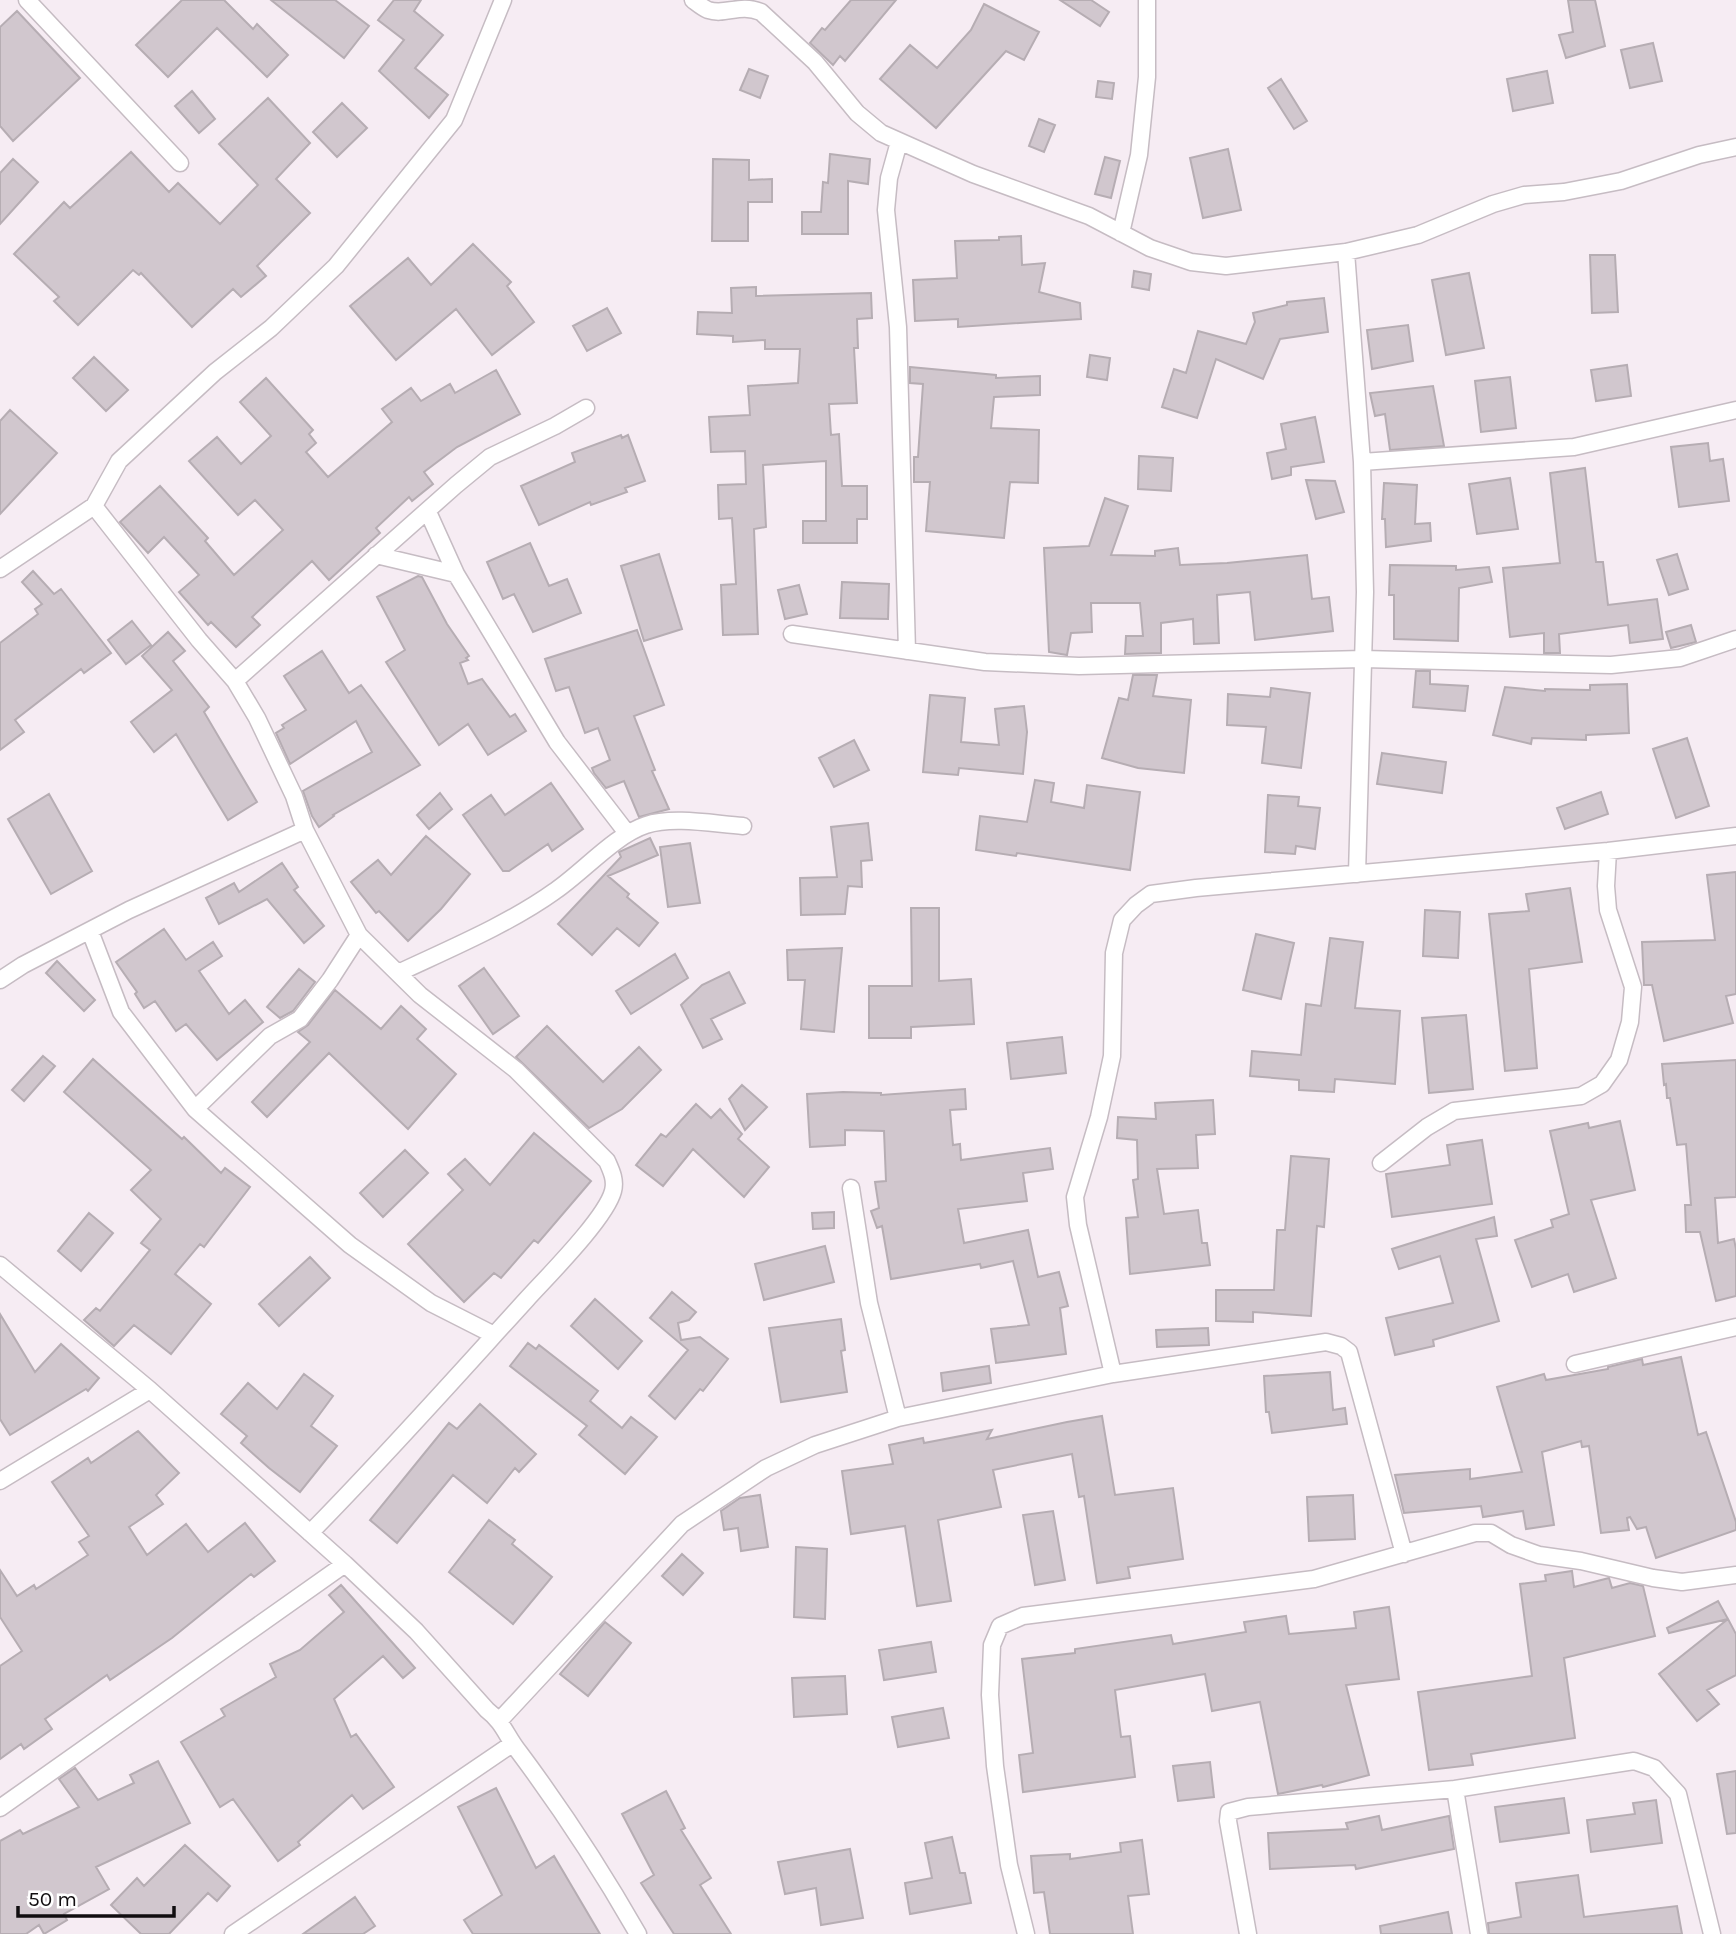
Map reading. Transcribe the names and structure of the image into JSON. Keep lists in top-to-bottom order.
{
  "scale_bar": "50 m"
}
